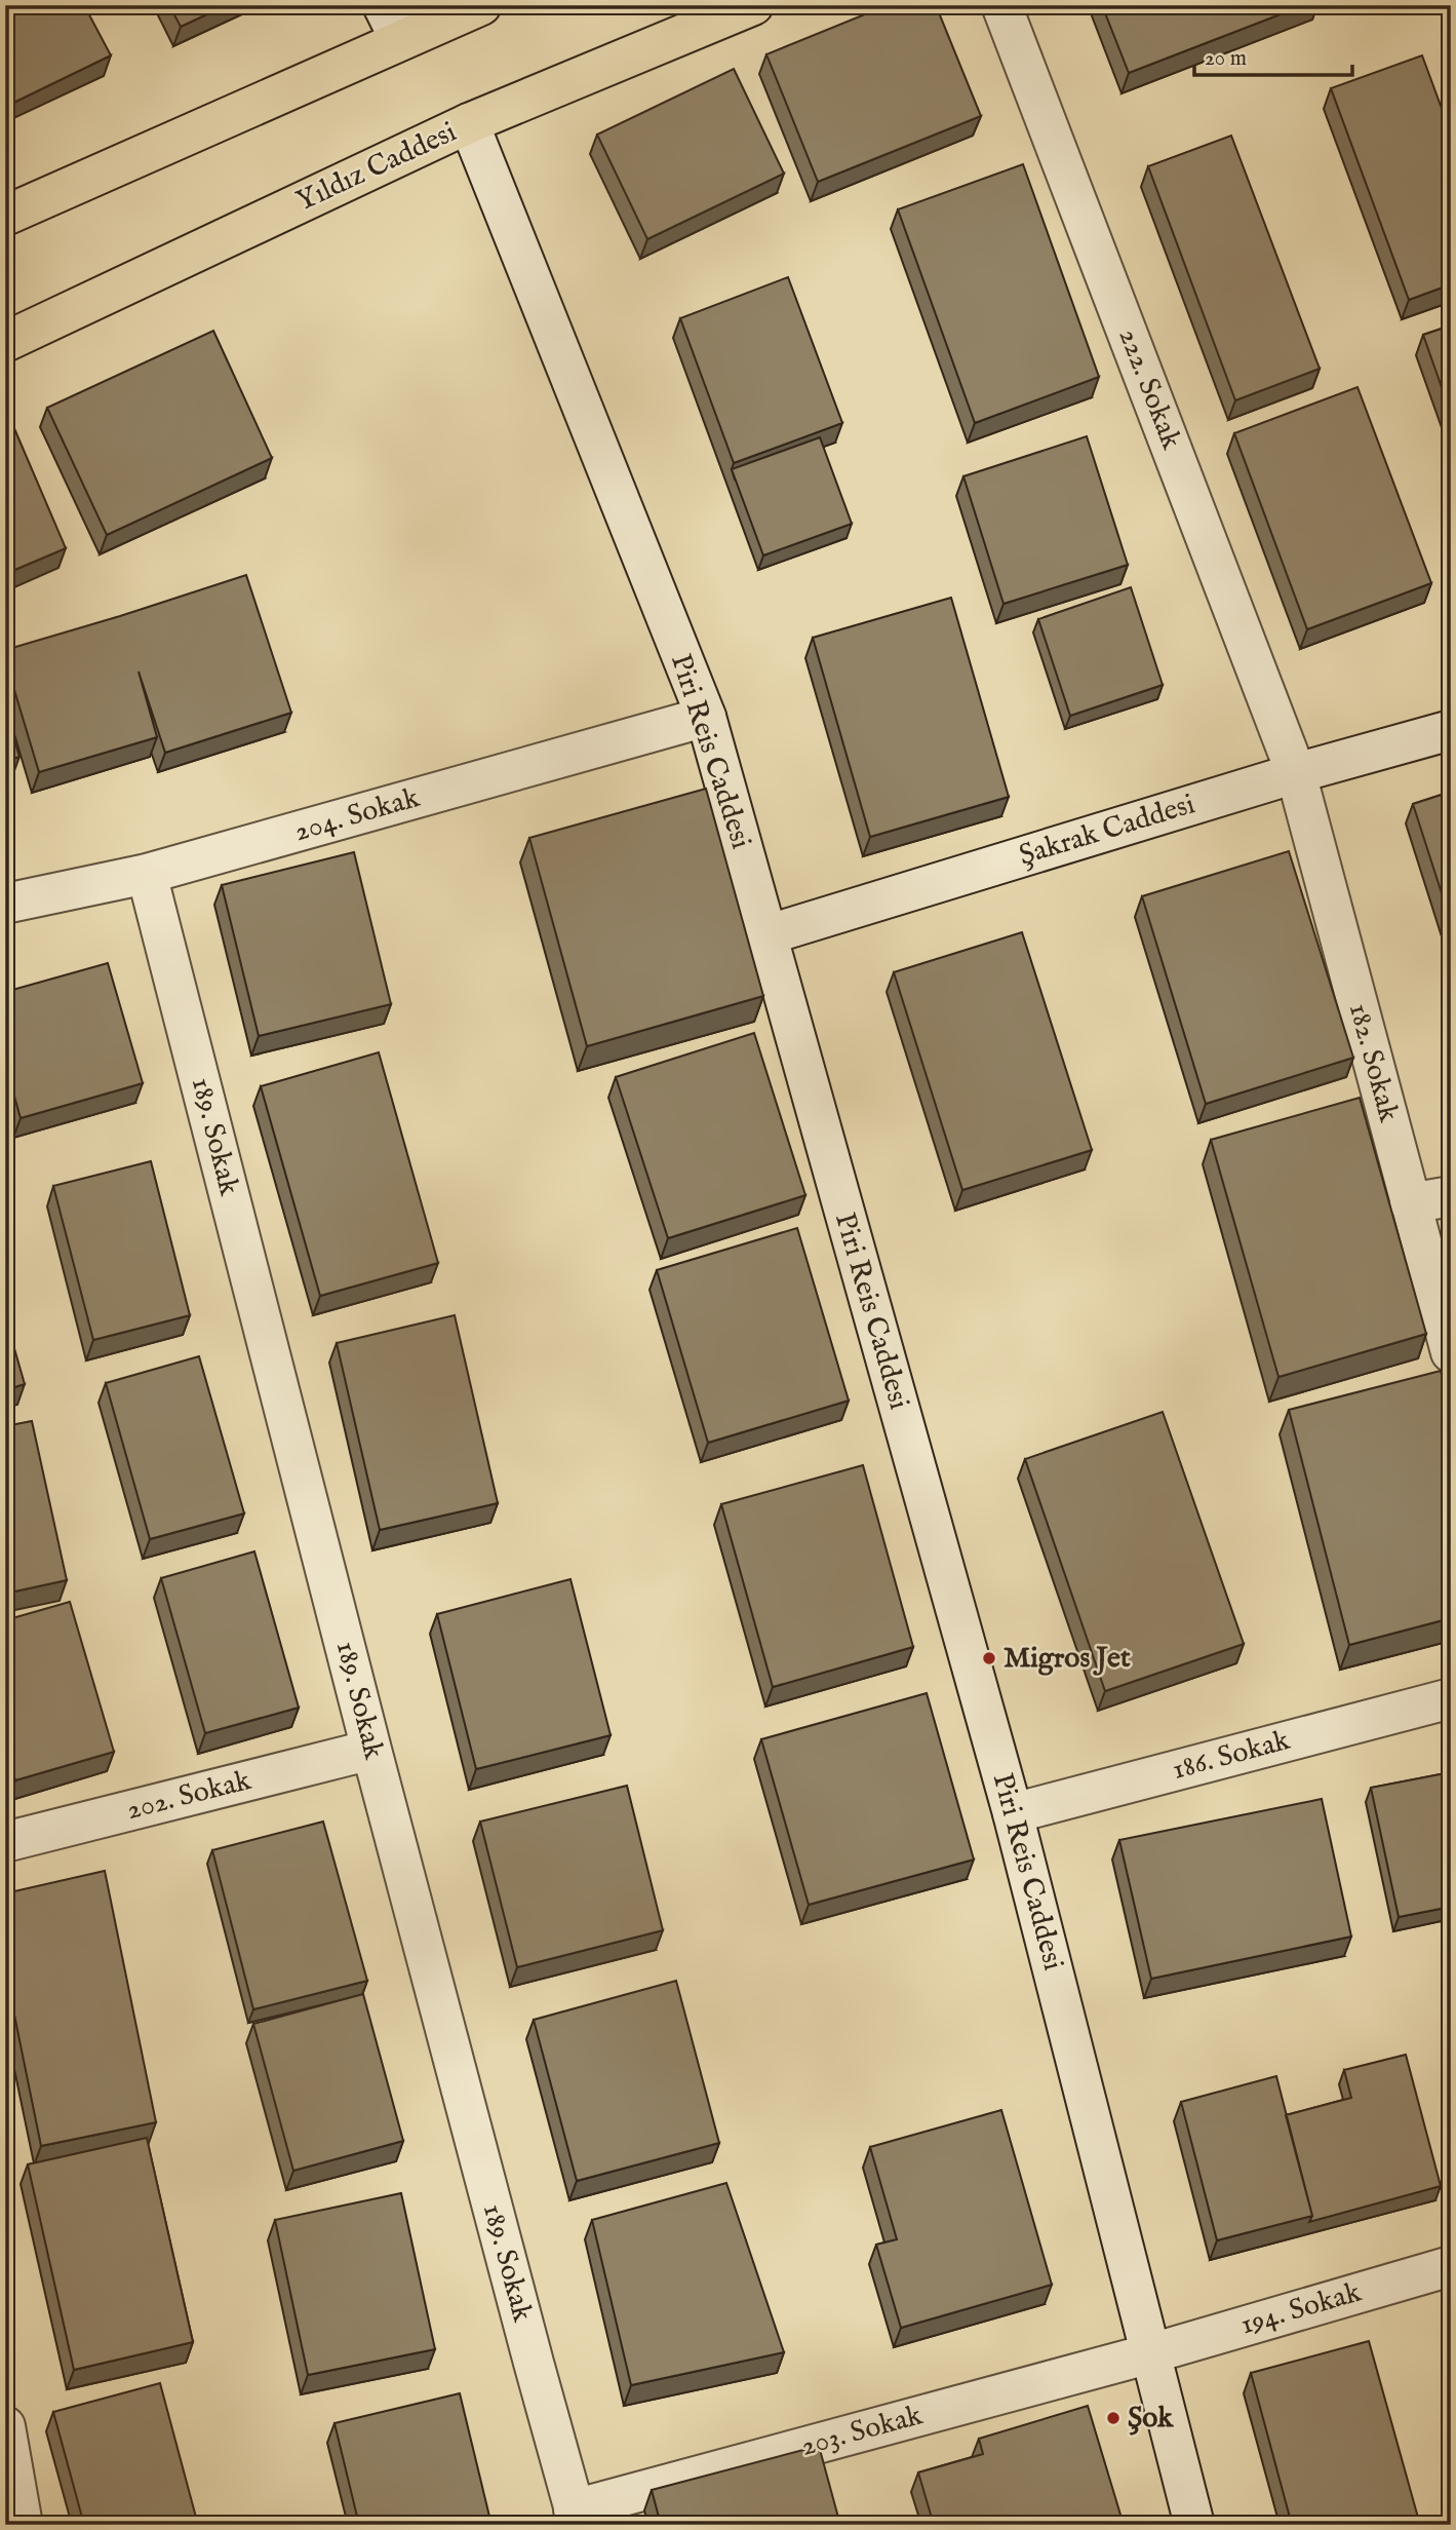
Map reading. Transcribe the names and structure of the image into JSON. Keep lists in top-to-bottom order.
{
  "streets": {
    "main road": ["Yıldız Caddesi"],
    "street": [
      "222. Sokak",
      "Piri Reis Caddesi",
      "204. Sokak",
      "Şakrak Caddesi",
      "182. Sokak",
      "189. Sokak",
      "186. Sokak",
      "202. Sokak",
      "194. Sokak",
      "203. Sokak"
    ]
  },
  "crossings": [
    ["Yıldız Caddesi", "Piri Reis Caddesi"],
    ["222. Sokak", "Şakrak Caddesi"],
    ["222. Sokak", "182. Sokak"],
    ["Piri Reis Caddesi", "204. Sokak"],
    ["Piri Reis Caddesi", "Şakrak Caddesi"],
    ["Piri Reis Caddesi", "186. Sokak"],
    ["Piri Reis Caddesi", "194. Sokak"],
    ["Piri Reis Caddesi", "203. Sokak"],
    ["204. Sokak", "189. Sokak"],
    ["Şakrak Caddesi", "182. Sokak"],
    ["189. Sokak", "202. Sokak"],
    ["189. Sokak", "203. Sokak"],
    ["194. Sokak", "203. Sokak"]
  ],
  "places": ["Migros Jet", "Şok"],
  "scale_bar": "20 m"
}
